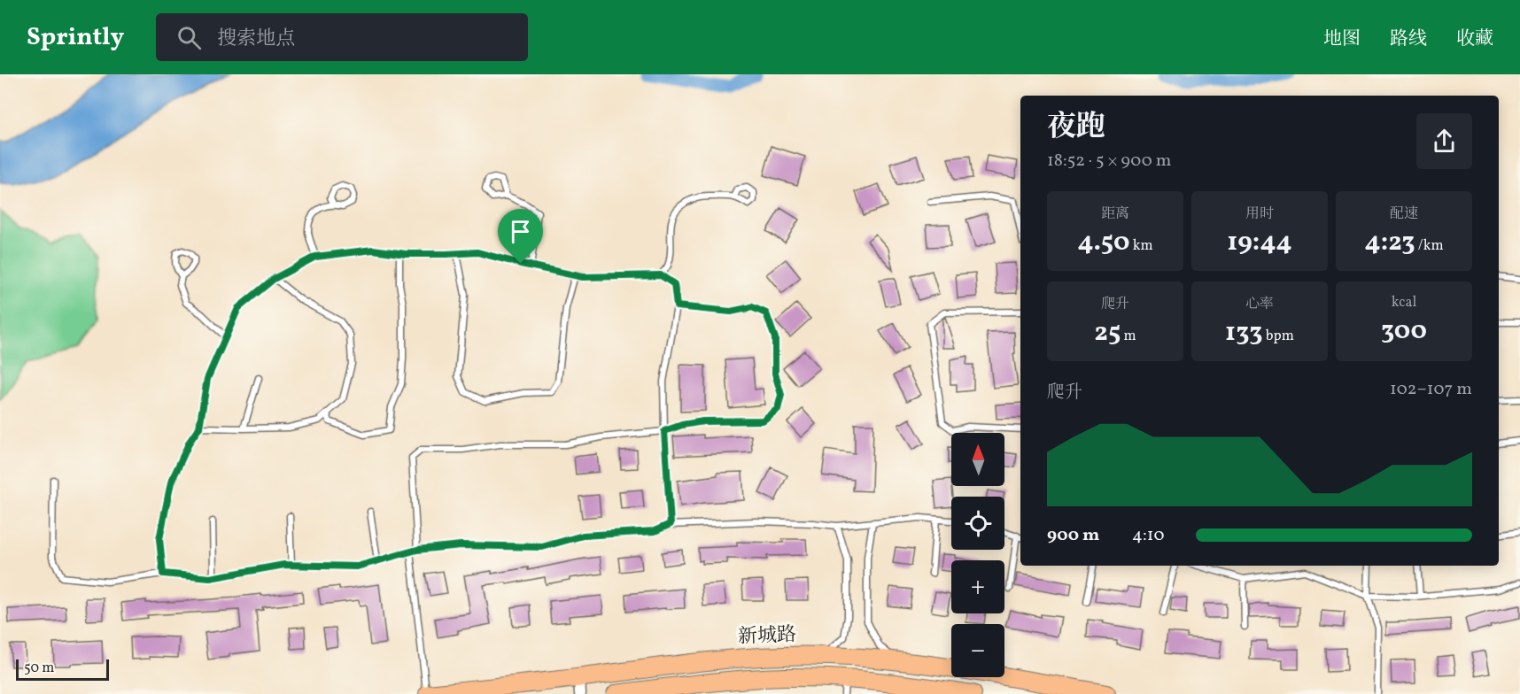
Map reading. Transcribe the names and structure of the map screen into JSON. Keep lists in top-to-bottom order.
{
  "streets": {
    "main road": ["新城路"]
  },
  "scale_bar": "50 m",
  "north": "top",
  "page": {
    "header": "Sprintly",
    "search": "搜索地点",
    "nav": ["地图", "路线", "收藏"],
    "heading": ["夜跑", "18:52 · 5 × 900 m"],
    "stats": [
      ["距离", "4.50 km"],
      ["用时", "19:44"],
      ["配速", "4:23 /km"],
      ["爬升", "25 m"],
      ["心率", "133 bpm"],
      ["kcal", "300"]
    ],
    "chart": ["爬升", "102–107 m"],
    "map_buttons": ["+", "−"],
    "list": [
      {
        "name": "900 m",
        "note": "4:10"
      }
    ],
    "scale": "50 m"
  }
}
